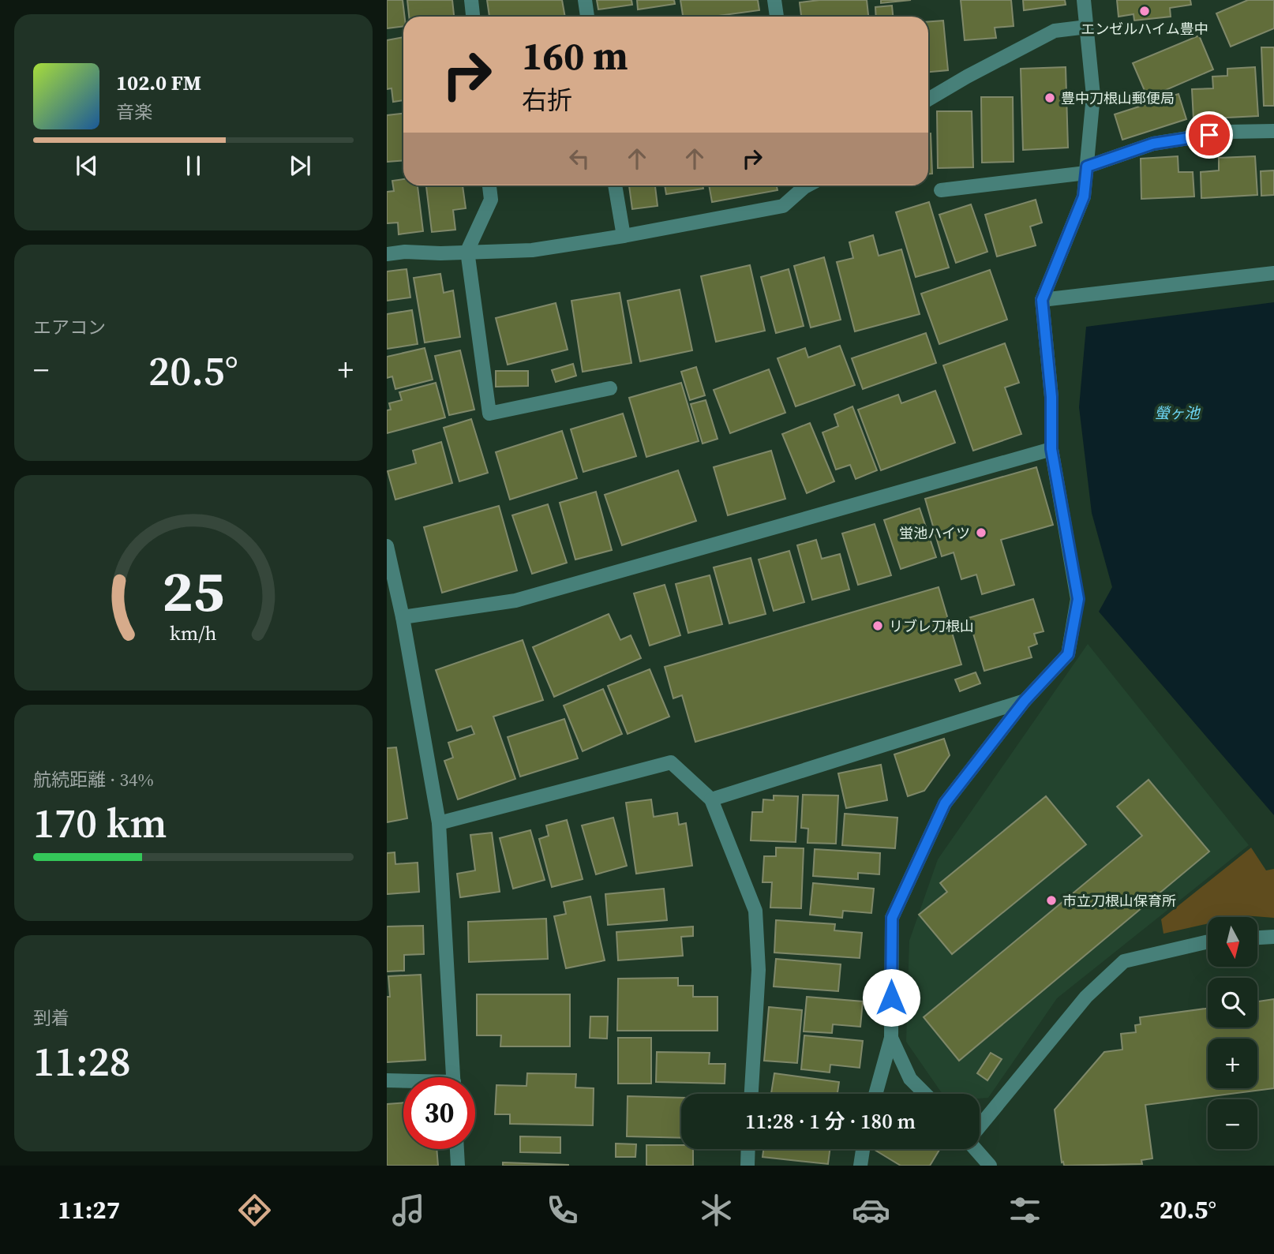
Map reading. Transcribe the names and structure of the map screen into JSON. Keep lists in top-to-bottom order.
{
  "water": ["螢ヶ池"],
  "places": [
    "エンゼルハイム豊中",
    "豊中刀根山郵便局",
    "蛍池ハイツ",
    "リブレ刀根山",
    "市立刀根山保育所"
  ],
  "north": "bottom",
  "page": {
    "turn": ["160 m", "右折"],
    "song": ["102.0 FM", "音楽"],
    "tile": [
      "エアコン",
      ["航続距離 · 34%", "170 km"],
      ["到着", "11:28"]
    ],
    "heat": ["−", "20.5°", "+"],
    "map_buttons": ["+", "−"],
    "limit": "30",
    "trip": "11:28 · 1 分 · 180 m",
    "tabs": ["11:27", "20.5°"],
    "gauge": ["25", "km/h"]
  }
}
